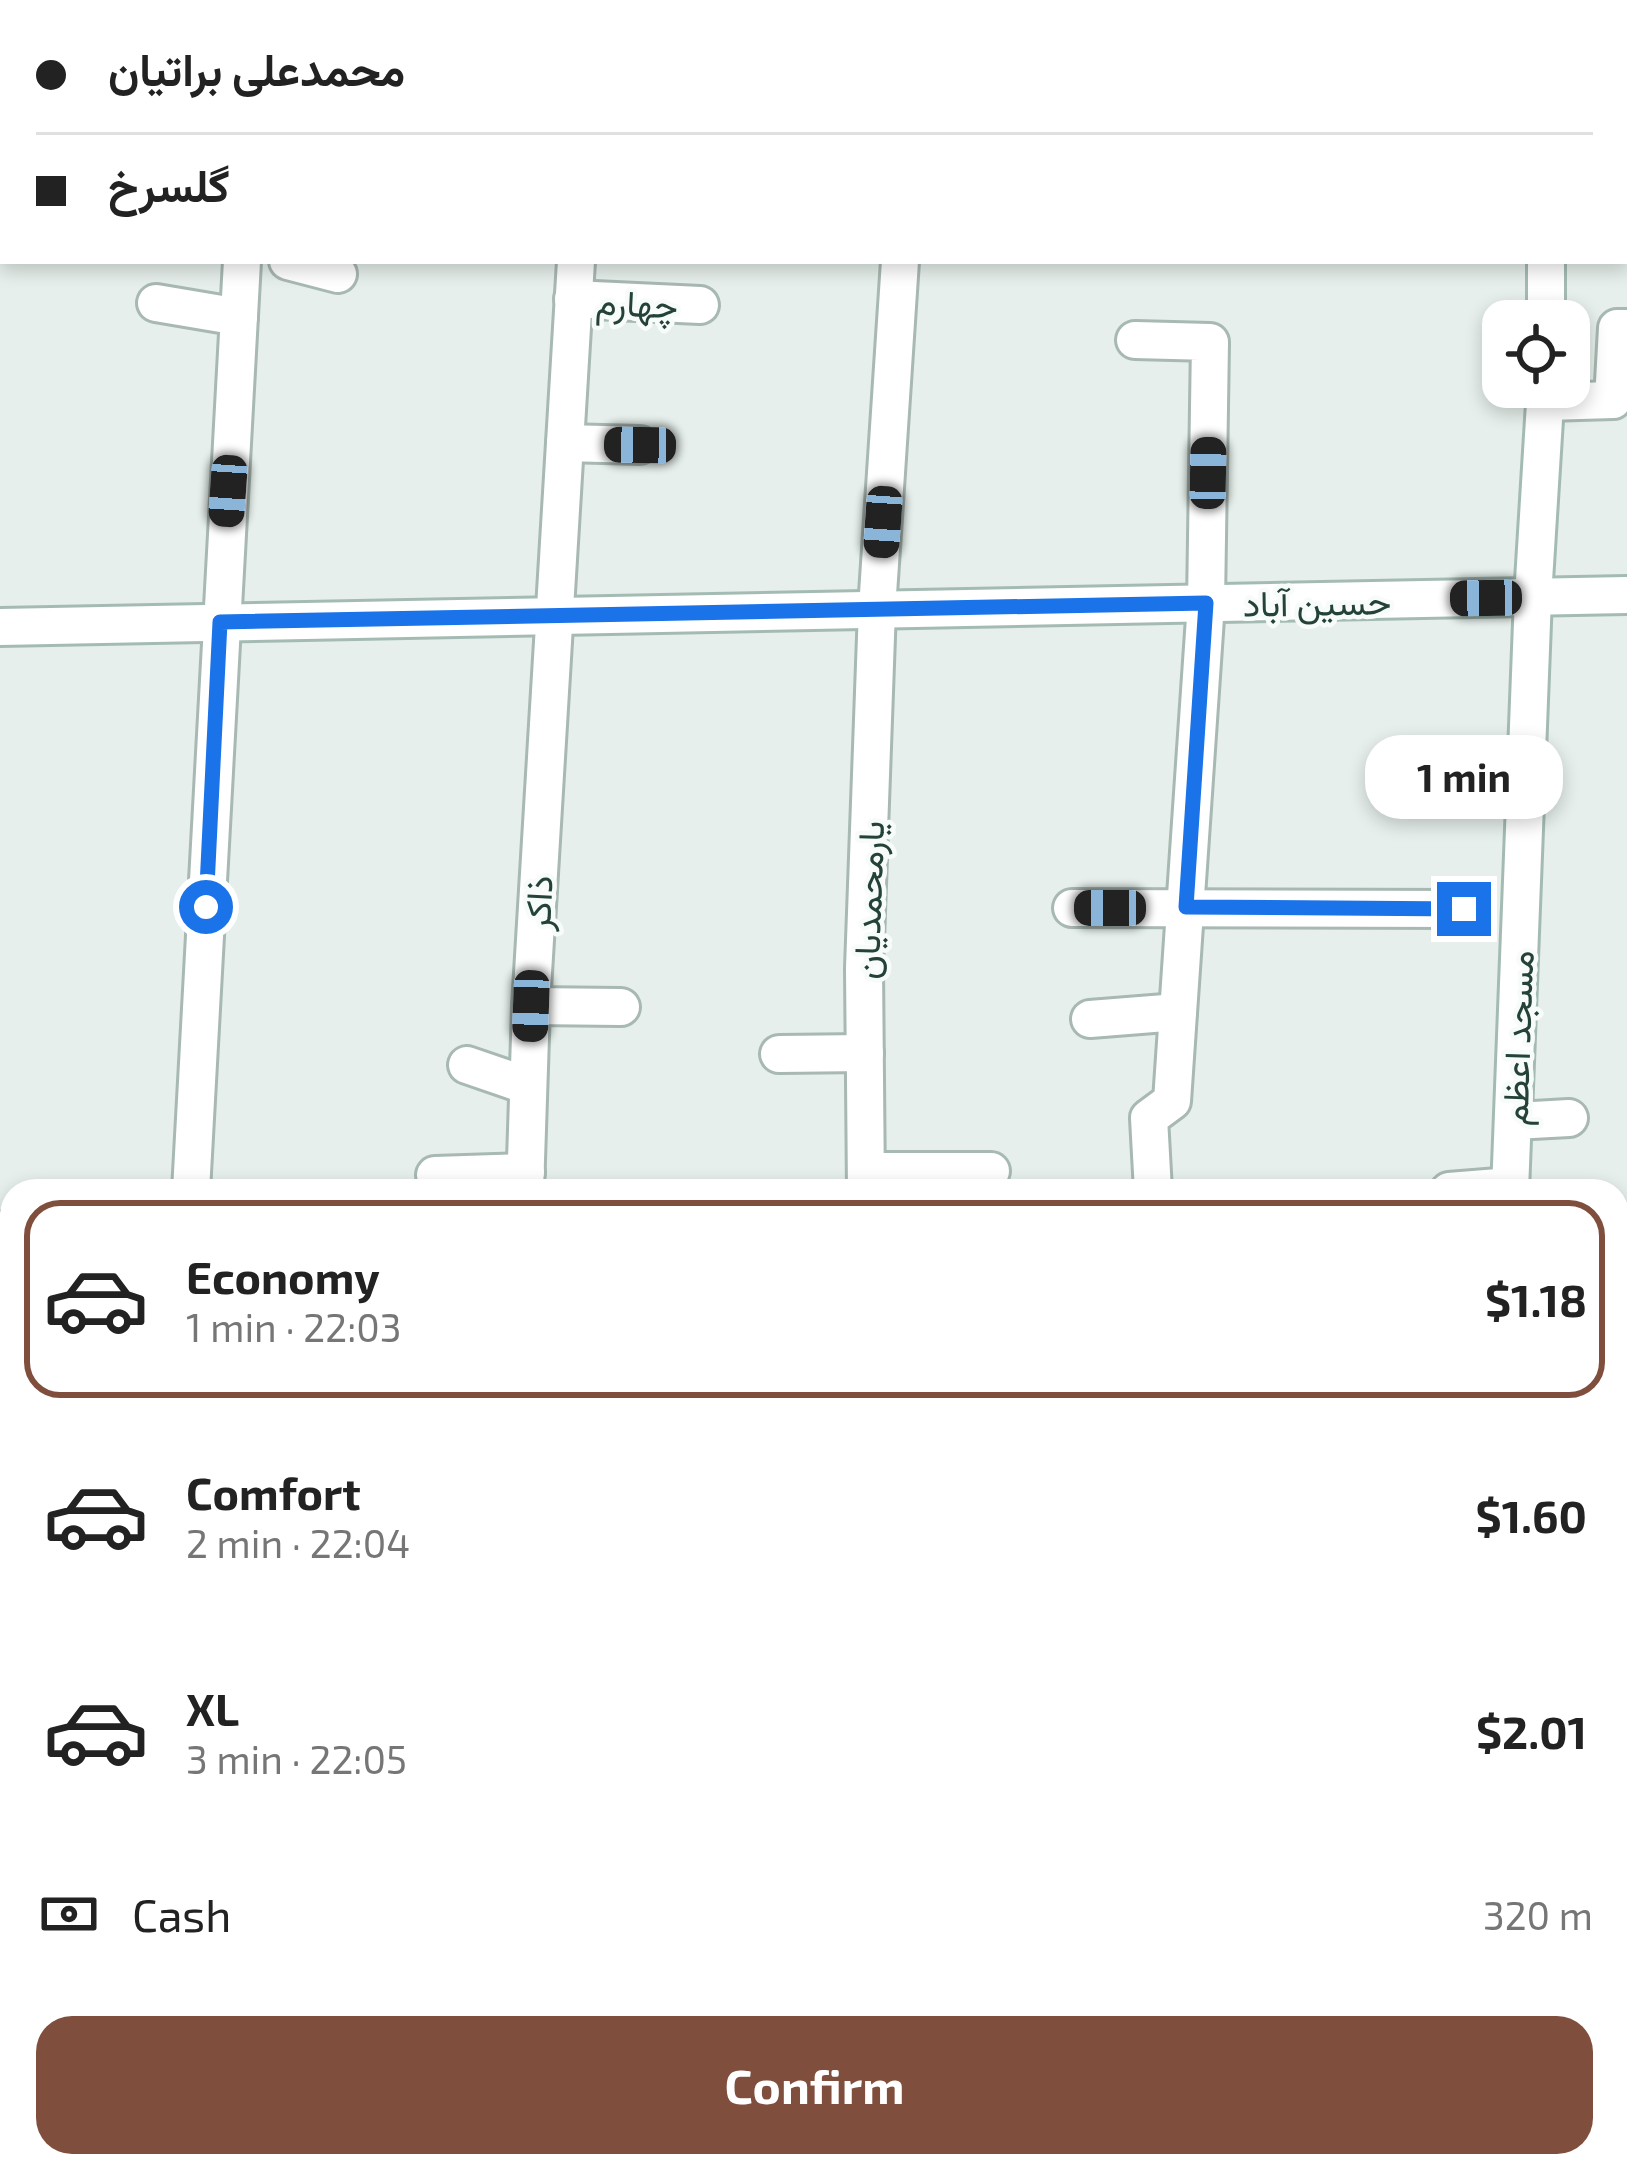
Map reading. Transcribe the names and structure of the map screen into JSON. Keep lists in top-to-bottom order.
{
  "streets": {
    "street": [
      "چهارم",
      "حسین آباد",
      "یارمحمدیان",
      "ذاکر",
      "مسجد اعظم"
    ]
  },
  "crossings": [
    ["چهارم", "ذاکر"],
    ["حسین آباد", "یارمحمدیان"],
    ["حسین آباد", "ذاکر"],
    ["حسین آباد", "مسجد اعظم"]
  ],
  "page": {
    "banner": ["محمدعلی براتیان", "گلسرخ"],
    "bubble": "1 min",
    "list": [
      {
        "name": "Economy",
        "note": "1 min · 22:03",
        "value": "$1.18"
      },
      {
        "name": "Comfort",
        "note": "2 min · 22:04",
        "value": "$1.60"
      },
      {
        "name": "XL",
        "note": "3 min · 22:05",
        "value": "$2.01"
      }
    ],
    "pay": ["Cash", "320 m"],
    "buttons": "Confirm"
  }
}
